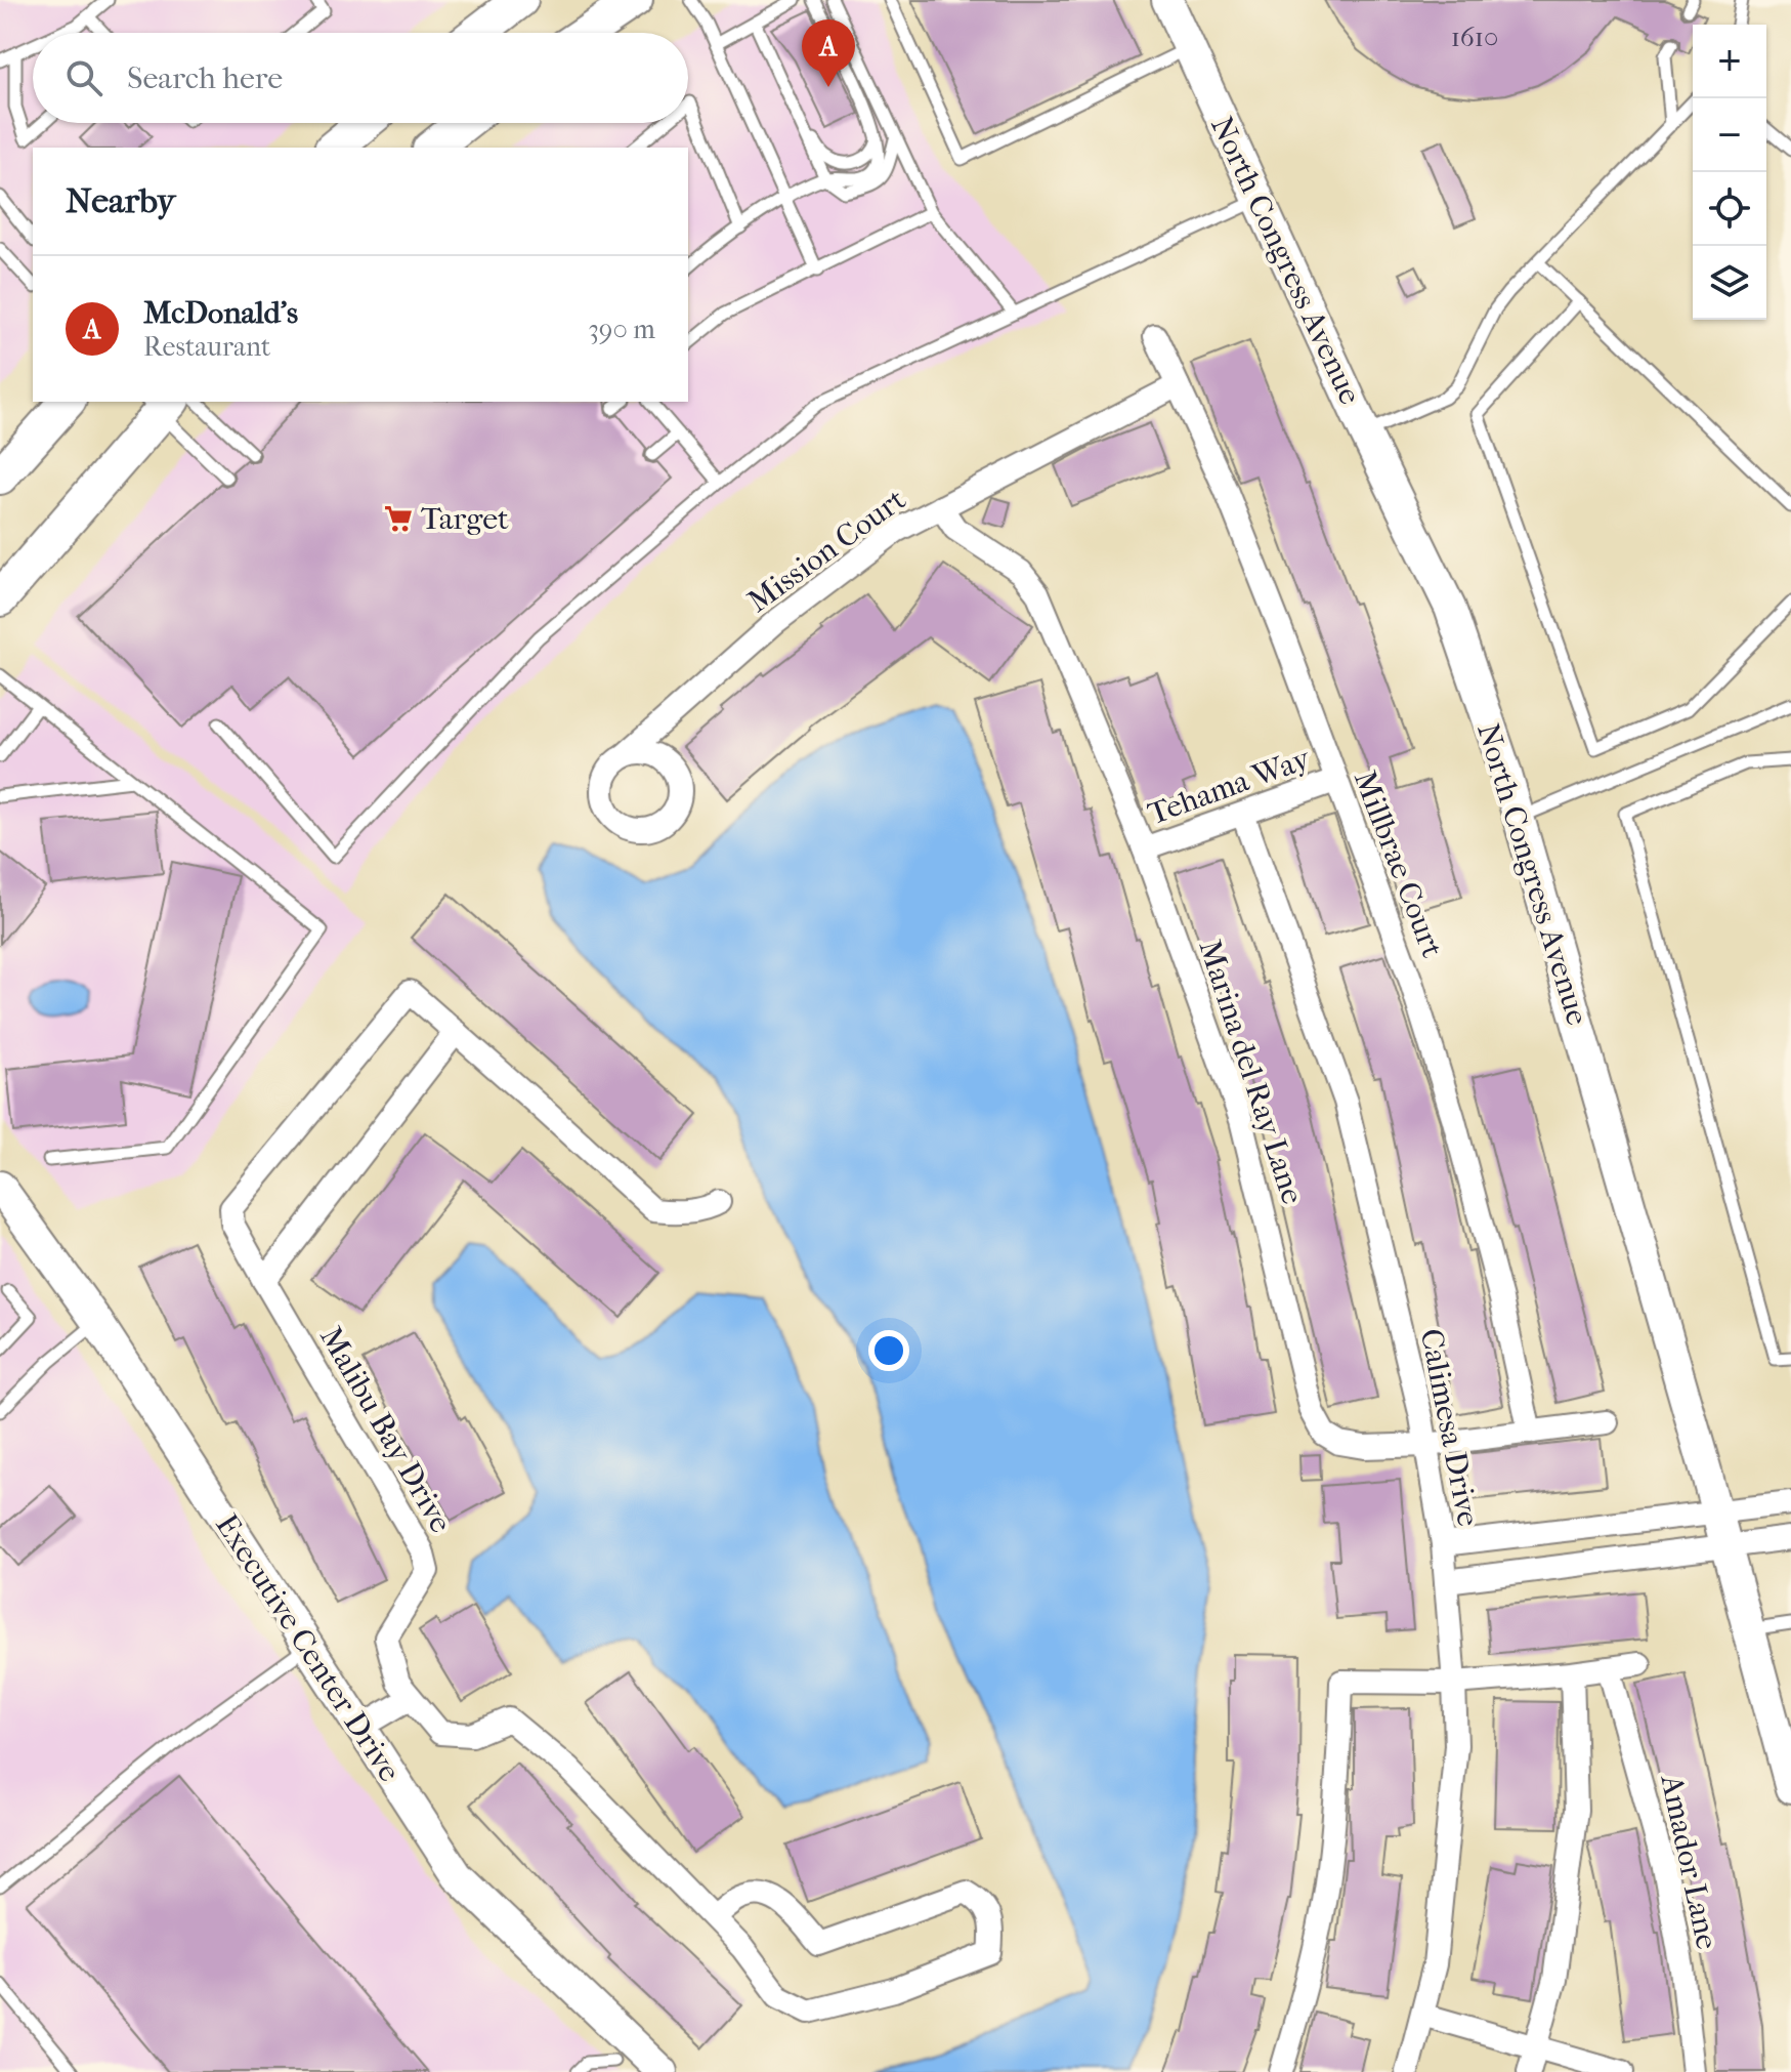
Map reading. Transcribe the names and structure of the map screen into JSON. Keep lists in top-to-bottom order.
{
  "streets": {
    "street": [
      "North Congress Avenue",
      "Mission Court",
      "Tehama Way",
      "Millbrae Court",
      "Marina del Ray Lane",
      "Calimesa Drive",
      "Malibu Bay Drive",
      "Executive Center Drive",
      "Amador Lane"
    ]
  },
  "crossings": [
    ["Mission Court", "Millbrae Court"],
    ["Mission Court", "Marina del Ray Lane"],
    ["Tehama Way", "Millbrae Court"],
    ["Tehama Way", "Marina del Ray Lane"],
    ["Tehama Way", "Calimesa Drive"],
    ["Millbrae Court", "Marina del Ray Lane"],
    ["Marina del Ray Lane", "Calimesa Drive"]
  ],
  "places": {
    "supermarket": ["Target"]
  },
  "house_numbers": ["1610"],
  "page": {
    "pins": "A",
    "map_buttons": ["+", "−"],
    "search": "Search here",
    "heading": "Nearby",
    "list": [
      {
        "mark": "A",
        "name": "McDonald's",
        "note": "Restaurant",
        "value": "390 m"
      }
    ]
  }
}
